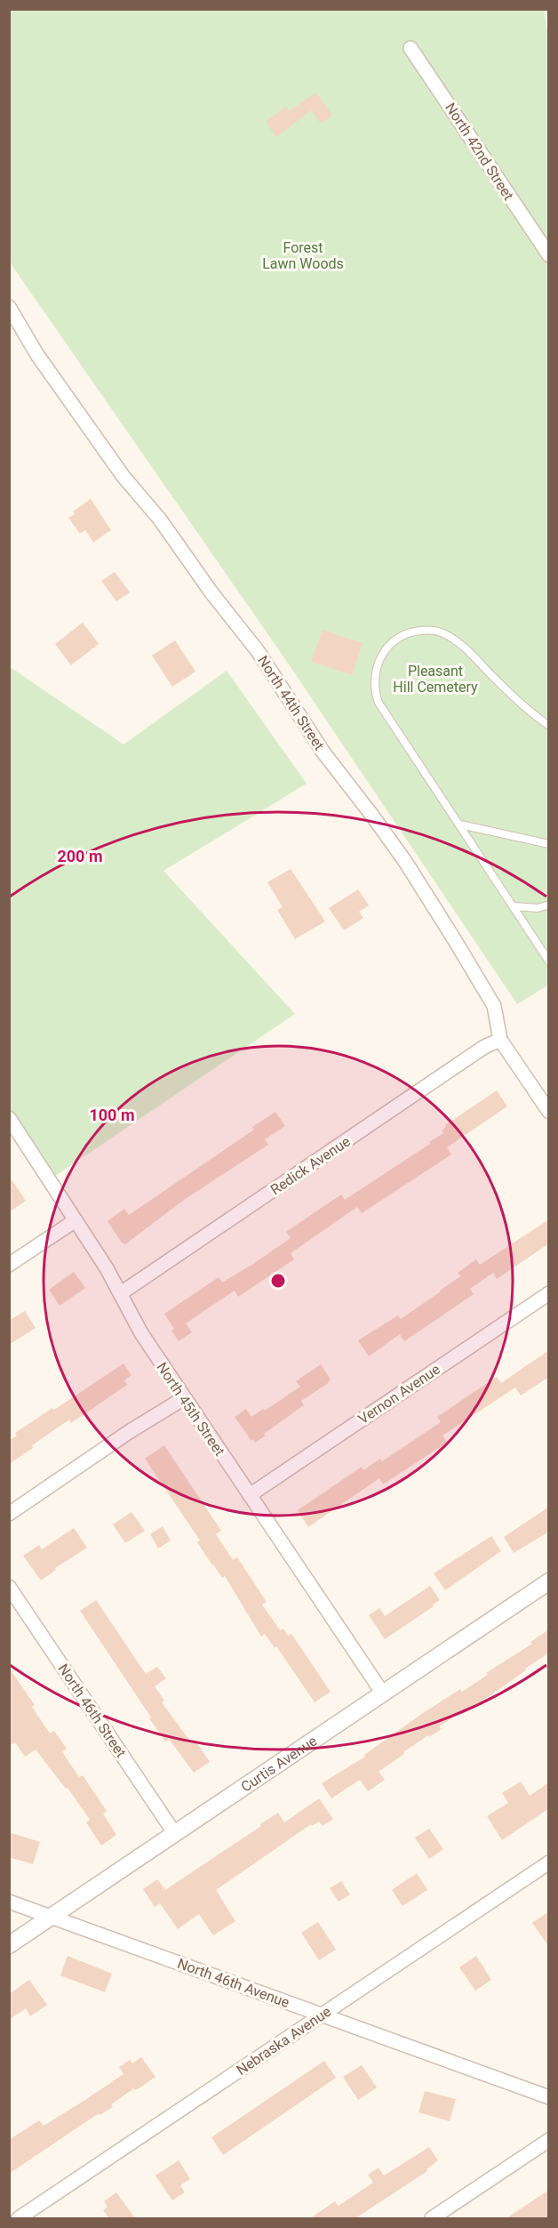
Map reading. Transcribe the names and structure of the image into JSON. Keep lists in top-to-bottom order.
{
  "streets": {
    "street": [
      "North 42nd Street",
      "North 44th Street",
      "Redick Avenue",
      "Vernon Avenue",
      "North 45th Street",
      "North 46th Street",
      "Curtis Avenue",
      "North 46th Avenue",
      "Nebraska Avenue"
    ]
  },
  "crossings": [
    ["North 44th Street", "Redick Avenue"],
    ["Redick Avenue", "North 45th Street"],
    ["Vernon Avenue", "North 45th Street"],
    ["North 45th Street", "Curtis Avenue"],
    ["North 46th Street", "Curtis Avenue"],
    ["Curtis Avenue", "North 46th Avenue"],
    ["North 46th Avenue", "Nebraska Avenue"]
  ],
  "parks": ["Forest Lawn Woods", "Pleasant Hill Cemetery"],
  "rings": ["200 m", "100 m"]
}
